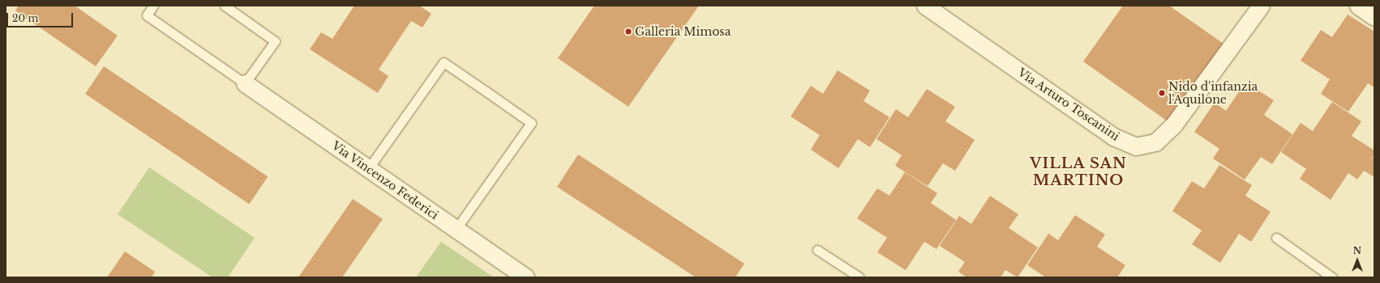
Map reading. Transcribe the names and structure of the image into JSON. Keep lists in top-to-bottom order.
{
  "streets": {
    "street": ["Via Arturo Toscanini", "Via Vincenzo Federici"]
  },
  "districts": ["VILLA SAN MARTINO"],
  "places": ["Galleria Mimosa", "Nido d'infanzia l'Aquilone"],
  "scale_bar": "20 m",
  "north": "top"
}
